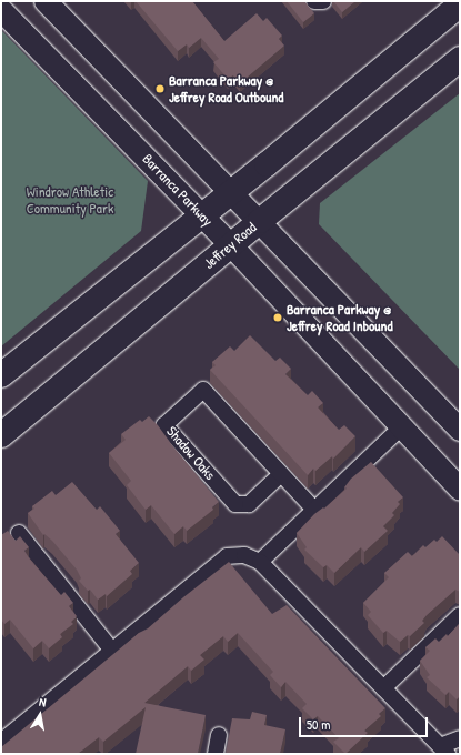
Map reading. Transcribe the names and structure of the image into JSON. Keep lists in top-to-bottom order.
{
  "streets": {
    "main road": ["Barranca Parkway", "Jeffrey Road"],
    "street": ["Shadow Oaks"]
  },
  "crossings": [
    ["Barranca Parkway", "Jeffrey Road"]
  ],
  "parks": ["Windrow Athletic Community Park"],
  "places": ["Barranca Parkway @ Jeffrey Road Outbound", "Barranca Parkway @ Jeffrey Road Inbound"],
  "scale_bar": "50 m",
  "north": "top"
}
